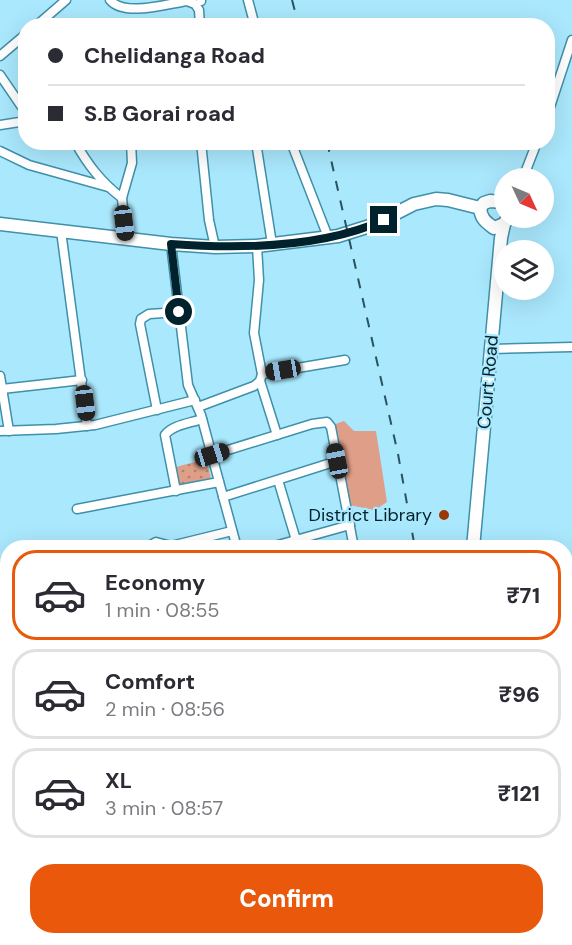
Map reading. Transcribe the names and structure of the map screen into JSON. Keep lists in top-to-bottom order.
{
  "streets": {
    "street": ["Court Road"]
  },
  "places": ["District Library"],
  "north": "bottom right",
  "page": {
    "banner": ["Chelidanga Road", "S.B Gorai road"],
    "list": [
      {
        "name": "Economy",
        "note": "1 min · 08:55",
        "value": "₹71"
      },
      {
        "name": "Comfort",
        "note": "2 min · 08:56",
        "value": "₹96"
      },
      {
        "name": "XL",
        "note": "3 min · 08:57",
        "value": "₹121"
      }
    ],
    "buttons": "Confirm"
  }
}
